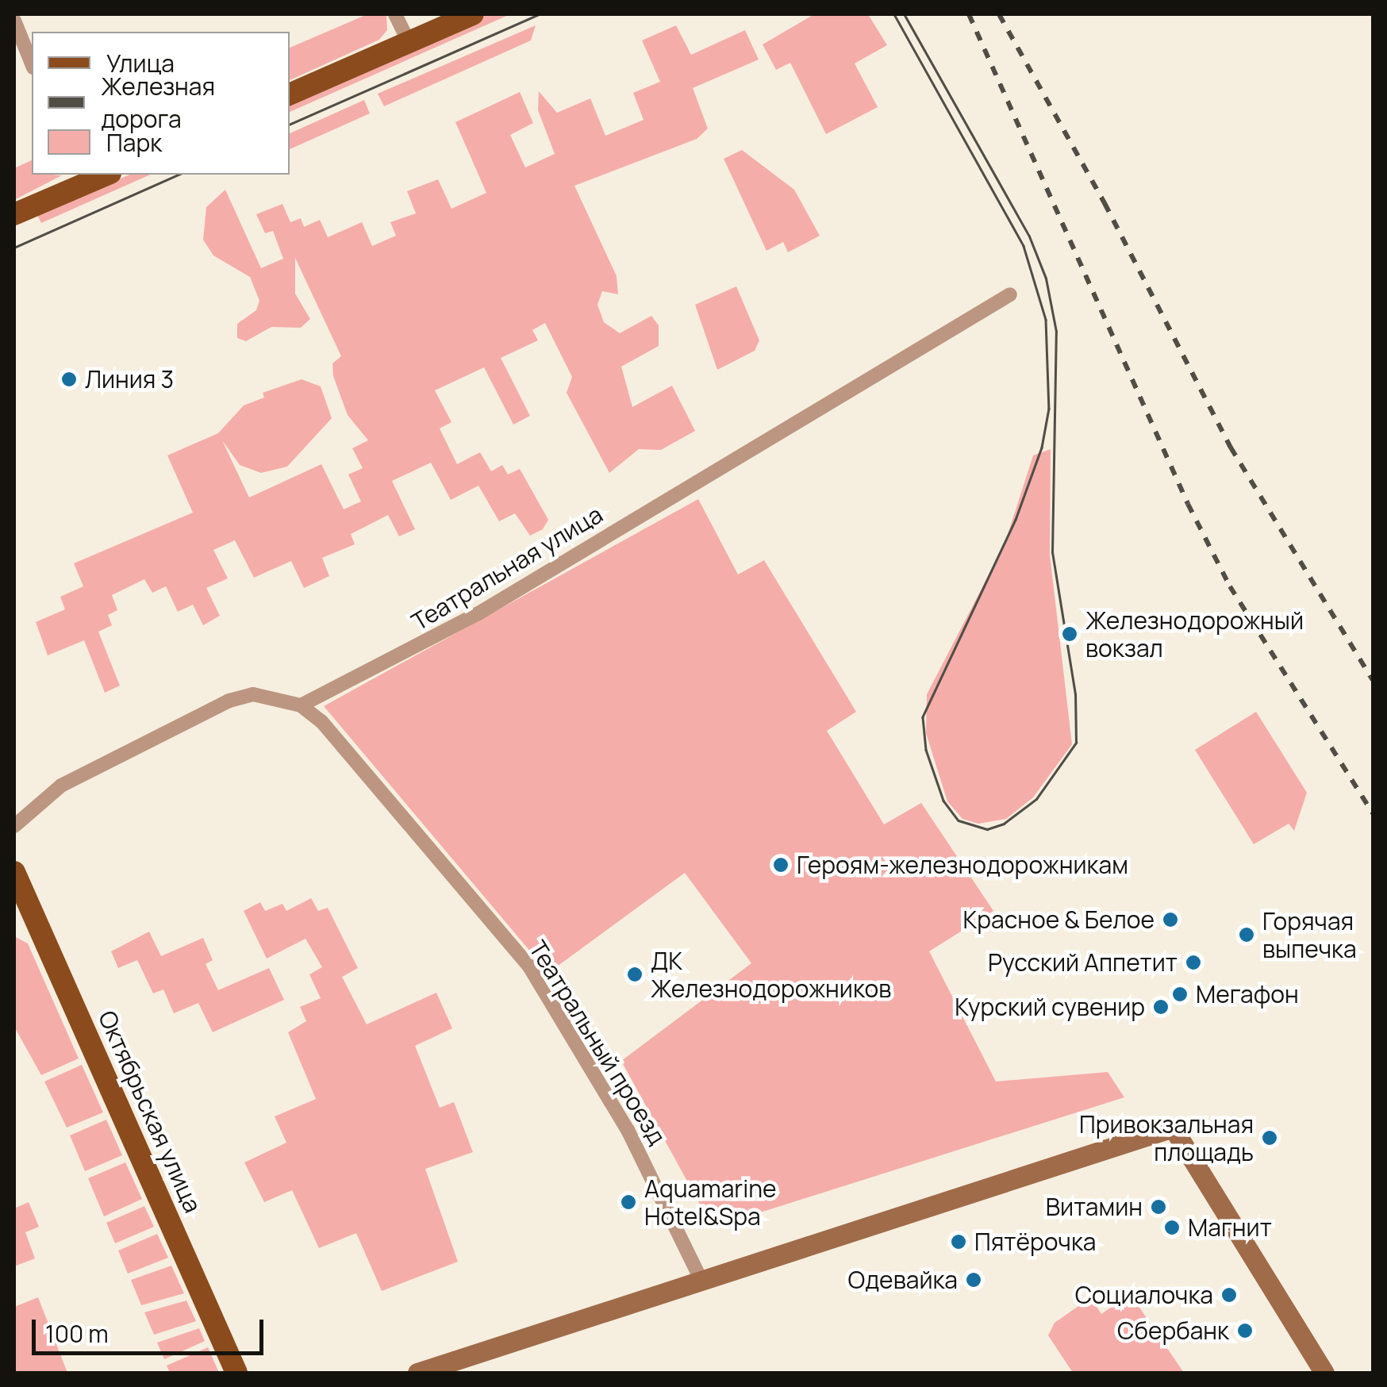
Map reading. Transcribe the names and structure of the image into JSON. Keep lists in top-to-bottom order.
{
  "streets": {
    "main road": ["Октябрьская улица"],
    "street": ["Театральная улица", "Театральный проезд"]
  },
  "crossings": [
    ["Театральная улица", "Театральный проезд"]
  ],
  "places": [
    "Линия 3",
    "Железнодорожный вокзал",
    "Героям-железнодорожникам",
    "Красное & Белое",
    "Горячая выпечка",
    "Русский Аппетит",
    "ДК Железнодорожников",
    "Мегафон",
    "Курский сувенир",
    "Привокзальная площадь",
    "Aquamarine Hotel&Spa",
    "Витамин",
    "Магнит",
    "Пятёрочка",
    "Одевайка",
    "Социалочка",
    "Сбербанк"
  ],
  "legend": ["Улица", "Железная дорога", "Парк"],
  "scale_bar": "100 m"
}
